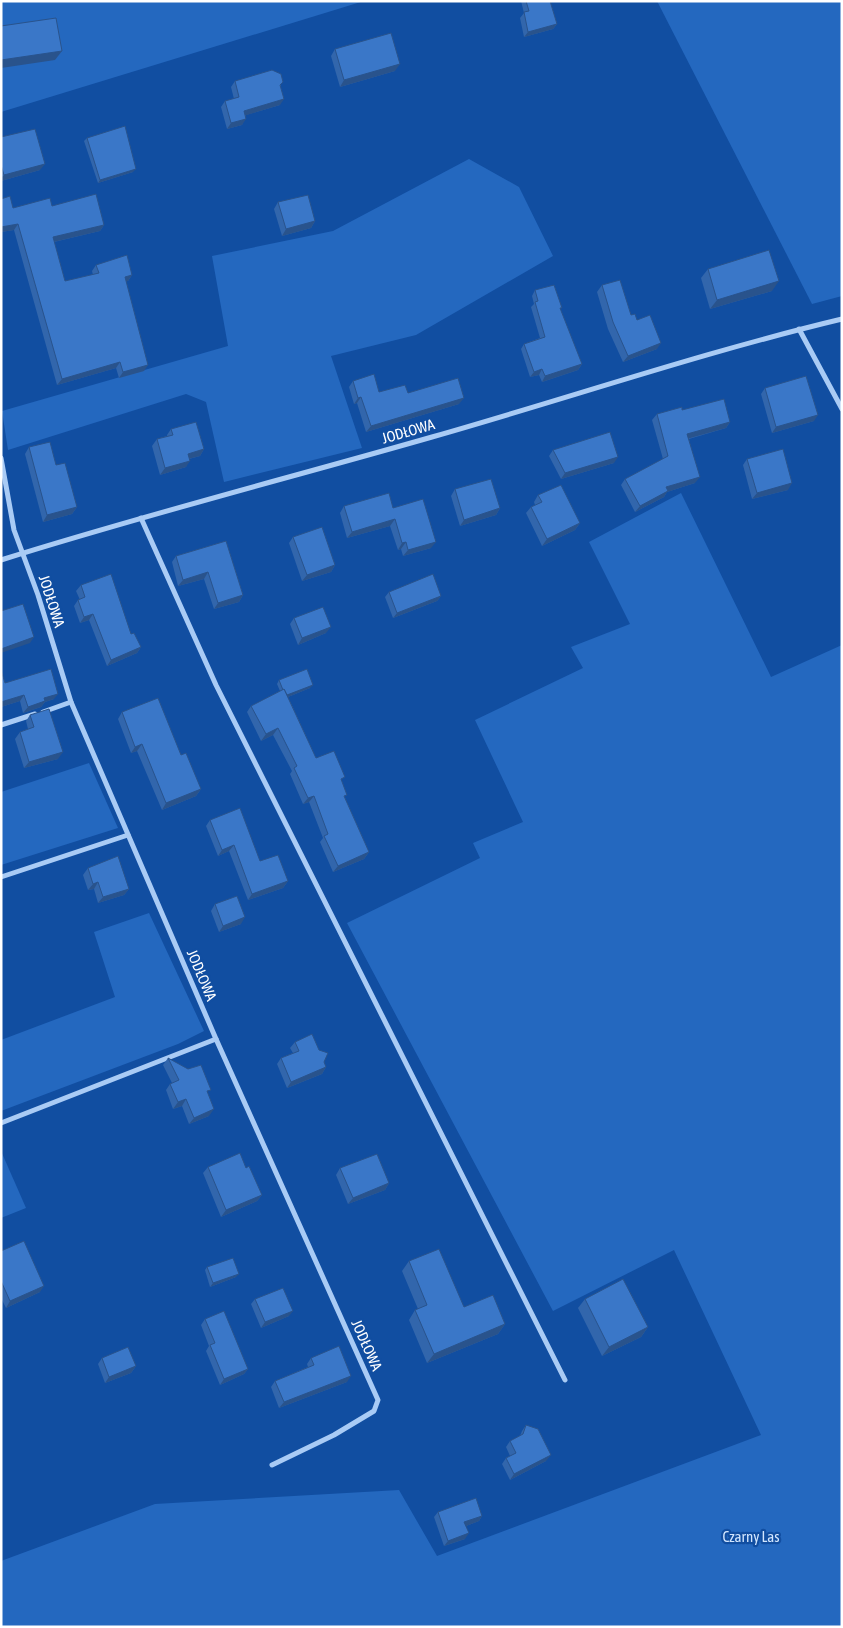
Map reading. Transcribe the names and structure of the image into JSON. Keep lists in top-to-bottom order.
{
  "streets": {
    "street": ["JODŁOWA"]
  },
  "parks": ["Czarny Las"]
}
